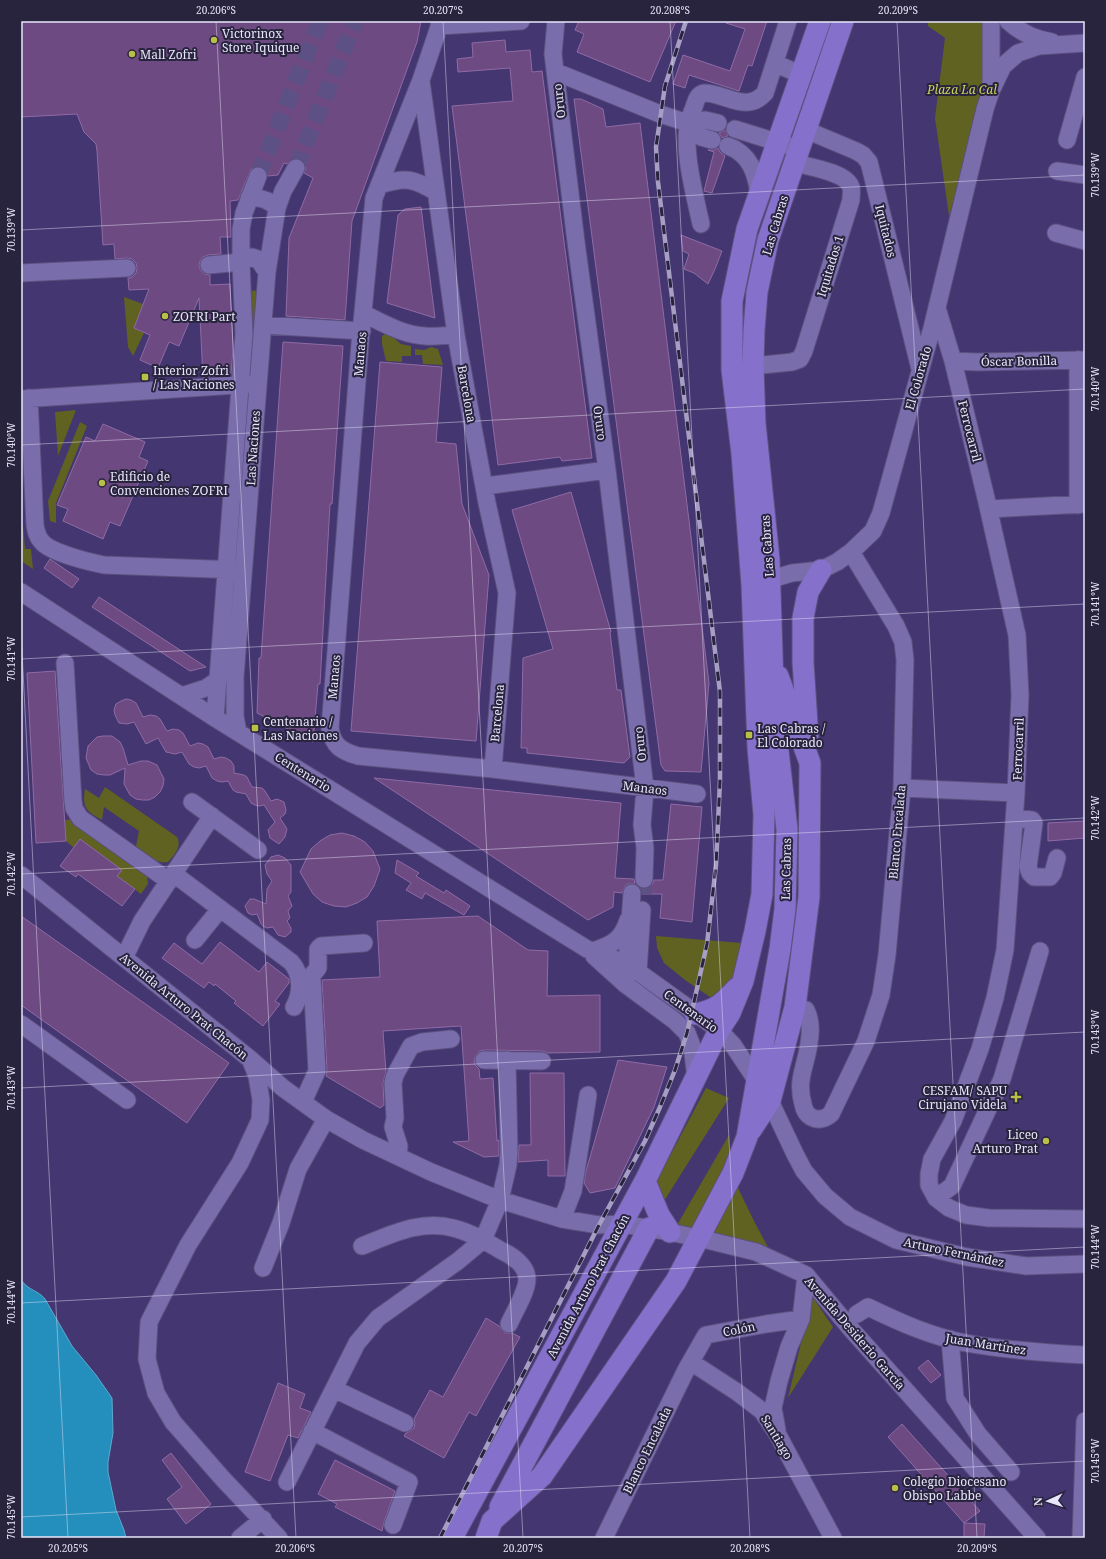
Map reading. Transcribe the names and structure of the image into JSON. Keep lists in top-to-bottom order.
{
  "streets": {
    "main road": ["Las Cabras", "Avenida Arturo Prat Chacón"],
    "street": [
      "Oruro",
      "Iquitados",
      "Iquitados 1",
      "Manaos",
      "Óscar Bonilla",
      "El Colorado",
      "Barcelona",
      "Ferrocarril",
      "Las Naciones",
      "Centenario",
      "Blanco Encalada",
      "Arturo Fernández",
      "Colón",
      "Avenida Desiderio García",
      "Juan Martínez",
      "Santiago"
    ]
  },
  "crossings": [
    ["Oruro", "Manaos"],
    ["Oruro", "Centenario"],
    ["Las Cabras", "Iquitados"],
    ["Las Cabras", "Iquitados 1"],
    ["Las Cabras", "El Colorado"],
    ["Las Cabras", "Centenario"],
    ["Las Cabras", "Avenida Arturo Prat Chacón"],
    ["Iquitados", "Iquitados 1"],
    ["Iquitados", "El Colorado"],
    ["Manaos", "Barcelona"],
    ["Óscar Bonilla", "Ferrocarril"],
    ["El Colorado", "Ferrocarril"],
    ["El Colorado", "Blanco Encalada"],
    ["Las Naciones", "Centenario"],
    ["Centenario", "Avenida Arturo Prat Chacón"],
    ["Centenario", "Arturo Fernández"],
    ["Blanco Encalada", "Colón"],
    ["Blanco Encalada", "Santiago"],
    ["Avenida Arturo Prat Chacón", "Avenida Desiderio García"],
    ["Colón", "Santiago"]
  ],
  "parks": ["Plaza La Cal"],
  "places": {
    "other": [
      "Victorinox Store Iquique",
      "Mall Zofri",
      "ZOFRI Part",
      "Edificio de Convenciones ZOFRI",
      "Liceo Arturo Prat",
      "Colegio Diocesano Obispo Labbe"
    ],
    "transit": ["Interior Zofri / Las Naciones", "Centenario / Las Naciones", "Las Cabras / El Colorado"],
    "health": ["CESFAM/ SAPU Cirujano Videla"]
  },
  "north": "left",
  "coordinates": [
    "20.206°S",
    "20.207°S",
    "20.208°S",
    "20.209°S",
    "70.139°W",
    "70.140°W",
    "70.141°W",
    "70.142°W",
    "70.143°W",
    "70.144°W",
    "70.145°W",
    "20.205°S"
  ]
}
